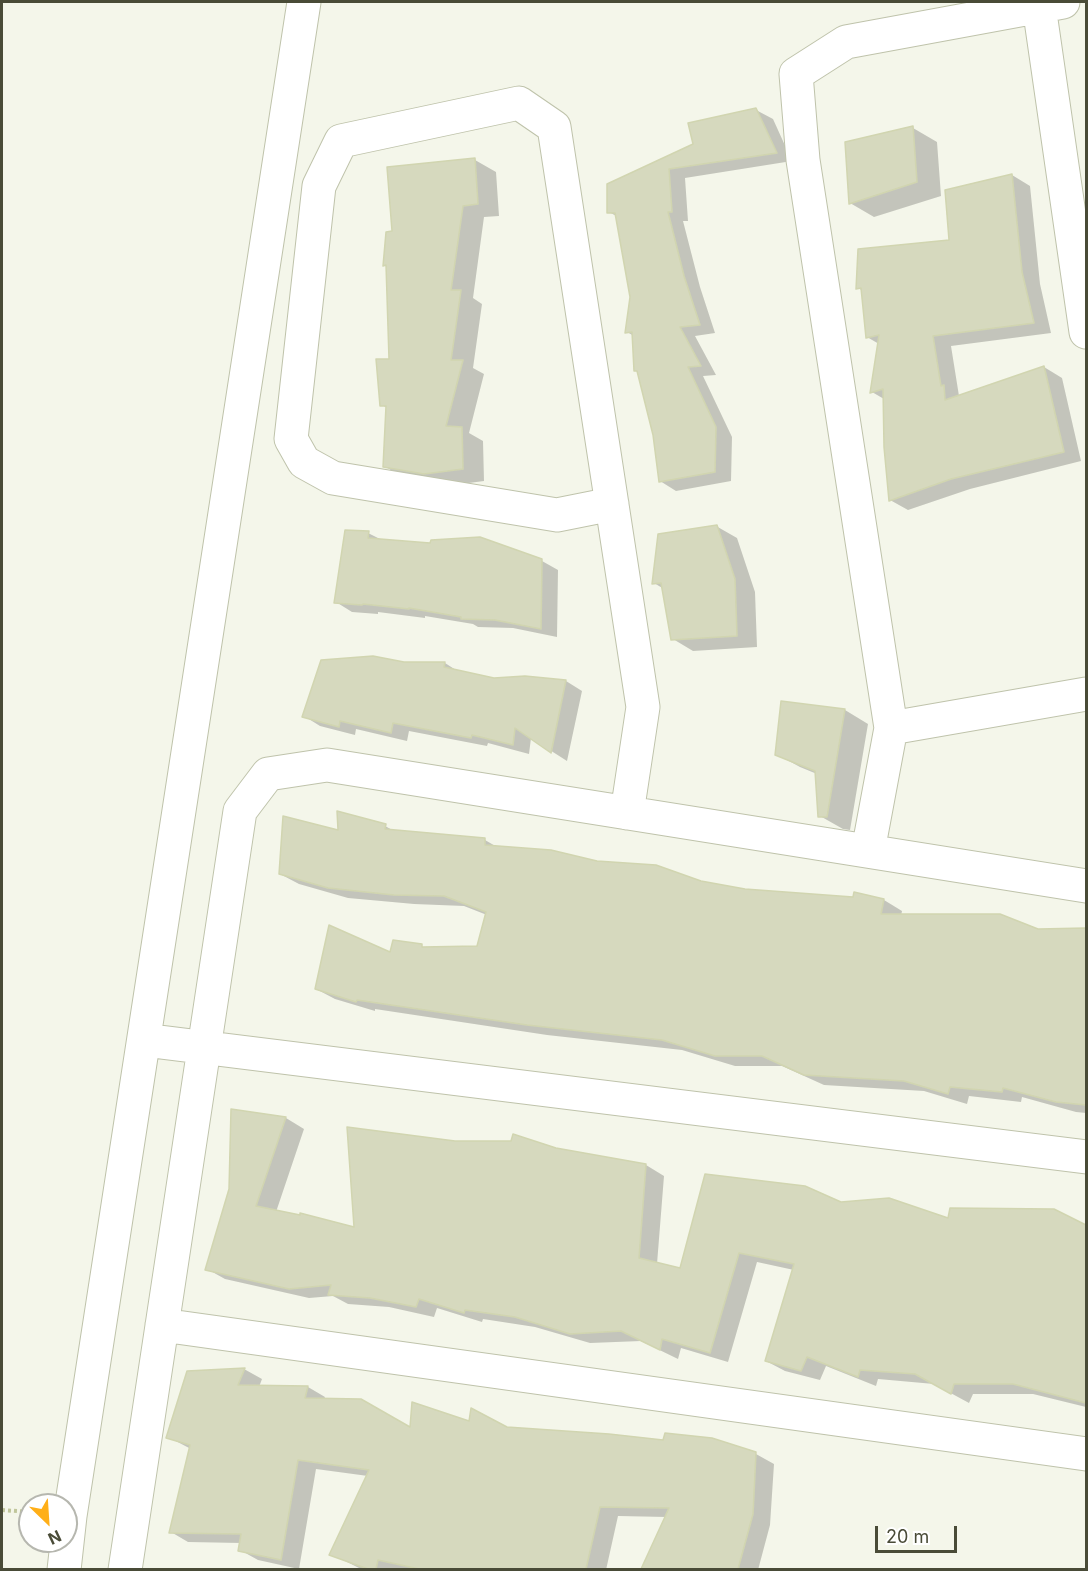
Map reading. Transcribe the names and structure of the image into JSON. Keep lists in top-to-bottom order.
{
  "scale_bar": "20 m",
  "north": "bottom right"
}
